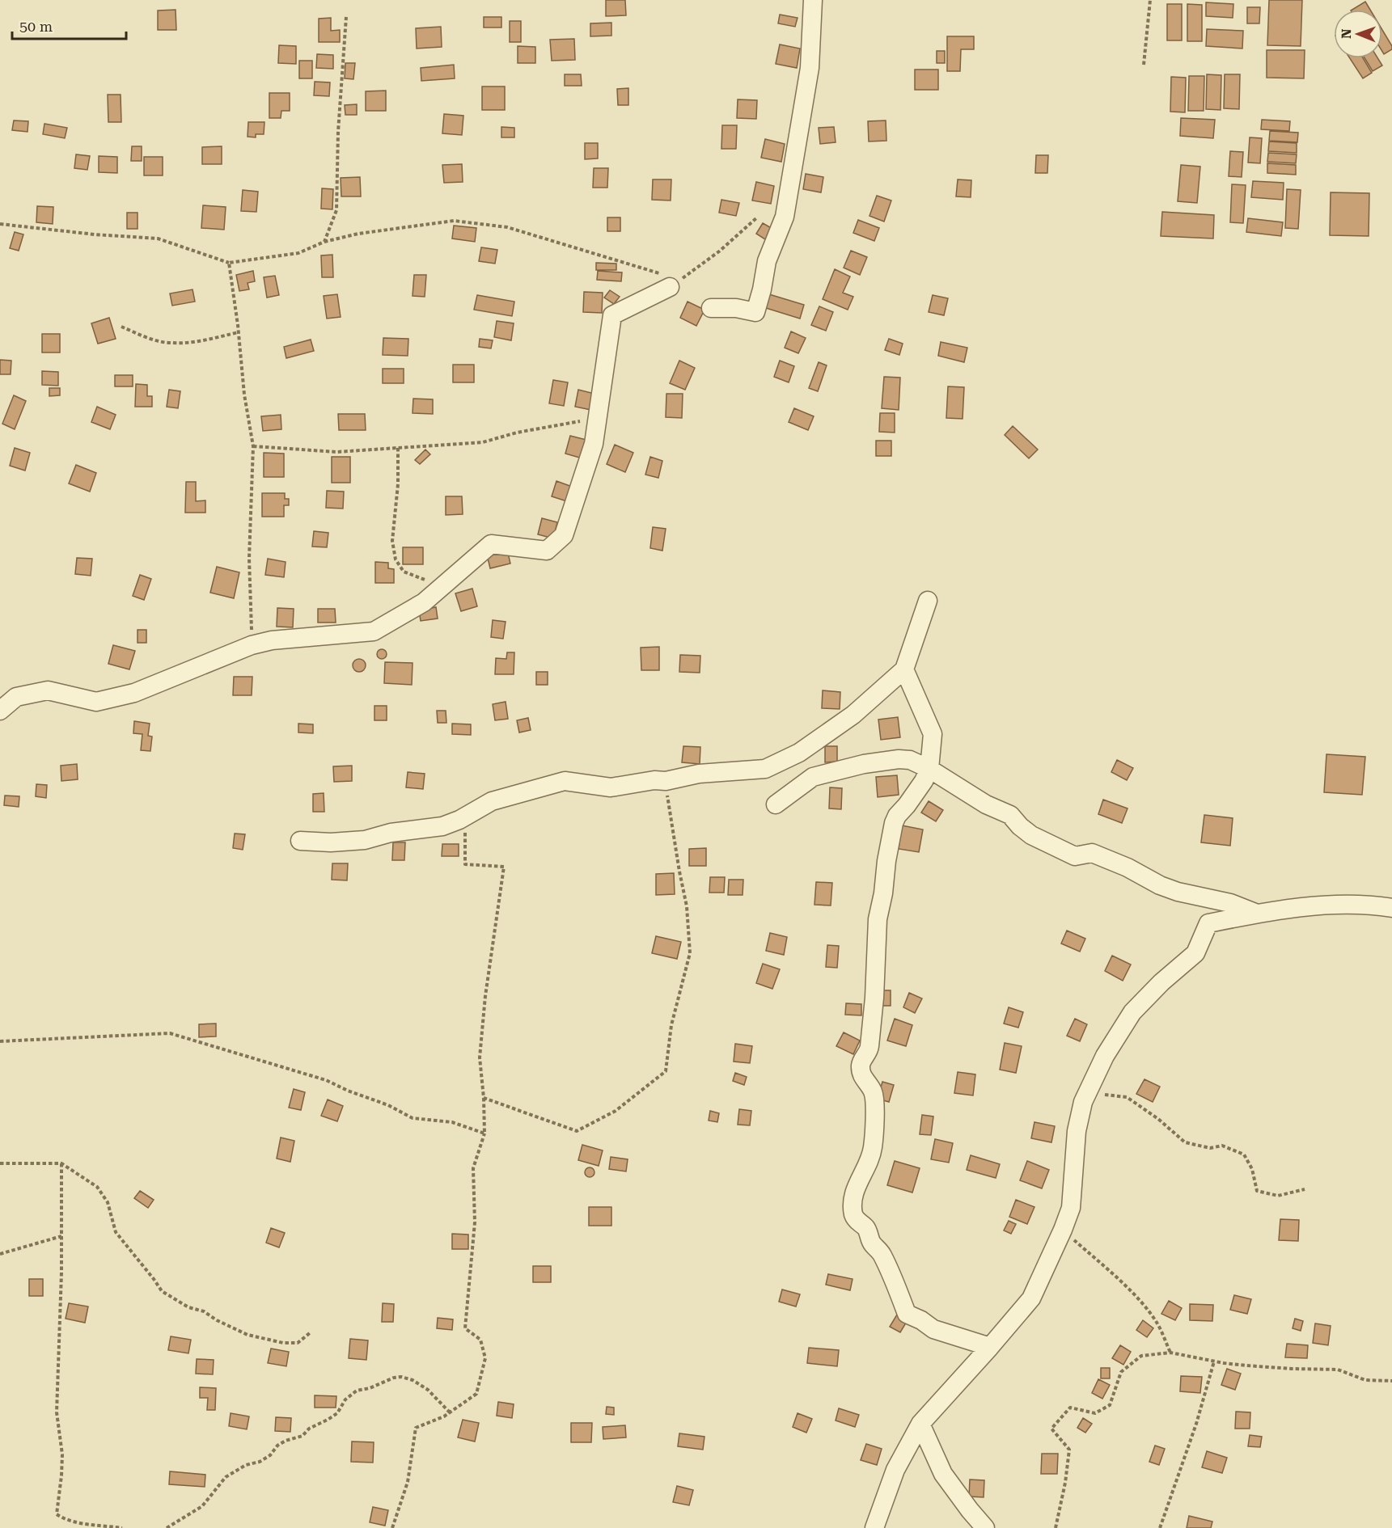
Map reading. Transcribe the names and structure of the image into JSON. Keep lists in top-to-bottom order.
{
  "scale_bar": "50 m",
  "north": "left"
}
